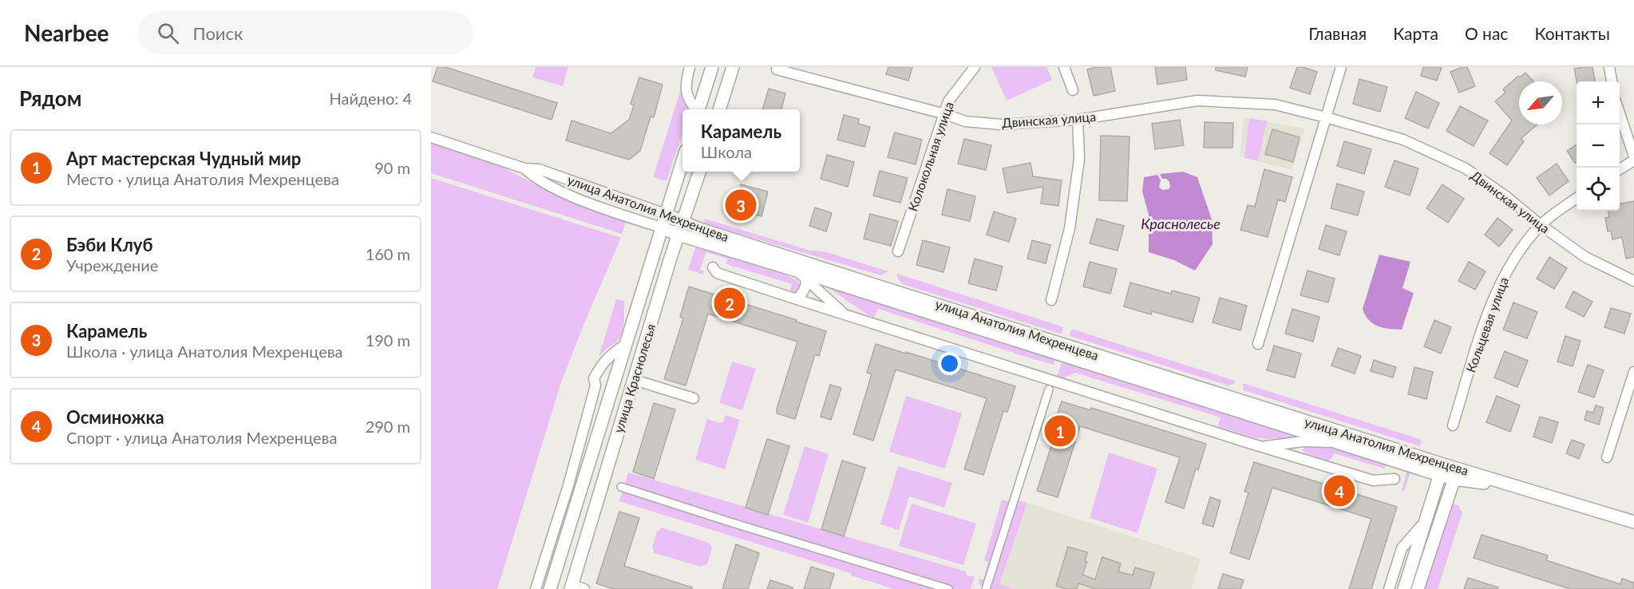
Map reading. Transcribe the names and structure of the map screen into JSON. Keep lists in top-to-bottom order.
{
  "streets": {
    "street": [
      "Двинская улица",
      "Колокольная улица",
      "улица Анатолия Мехренцева",
      "Кольцевая улица",
      "улица Краснолесья"
    ]
  },
  "crossings": [
    ["Двинская улица", "Колокольная улица"],
    ["Двинская улица", "Кольцевая улица"],
    ["улица Анатолия Мехренцева", "улица Краснолесья"]
  ],
  "water": ["Краснолесье"],
  "north": "bottom left",
  "page": {
    "header": "Nearbee",
    "search": "Поиск",
    "nav": [
      "Главная",
      "Карта",
      "О нас",
      "Контакты"
    ],
    "heading": ["Рядом", "Найдено: 4"],
    "map_buttons": ["+", "−"],
    "popup": ["Карамель", "Школа"],
    "list": [
      {
        "mark": "1",
        "name": "Арт мастерская Чудный мир",
        "note": "Место · улица Анатолия Мехренцева",
        "value": "90 m"
      },
      {
        "mark": "2",
        "name": "Бэби Клуб",
        "note": "Учреждение",
        "value": "160 m"
      },
      {
        "mark": "3",
        "name": "Карамель",
        "note": "Школа · улица Анатолия Мехренцева",
        "value": "190 m"
      },
      {
        "mark": "4",
        "name": "Осминожка",
        "note": "Спорт · улица Анатолия Мехренцева",
        "value": "290 m"
      }
    ],
    "pins": [
      "3",
      "2",
      "1",
      "4"
    ]
  }
}
